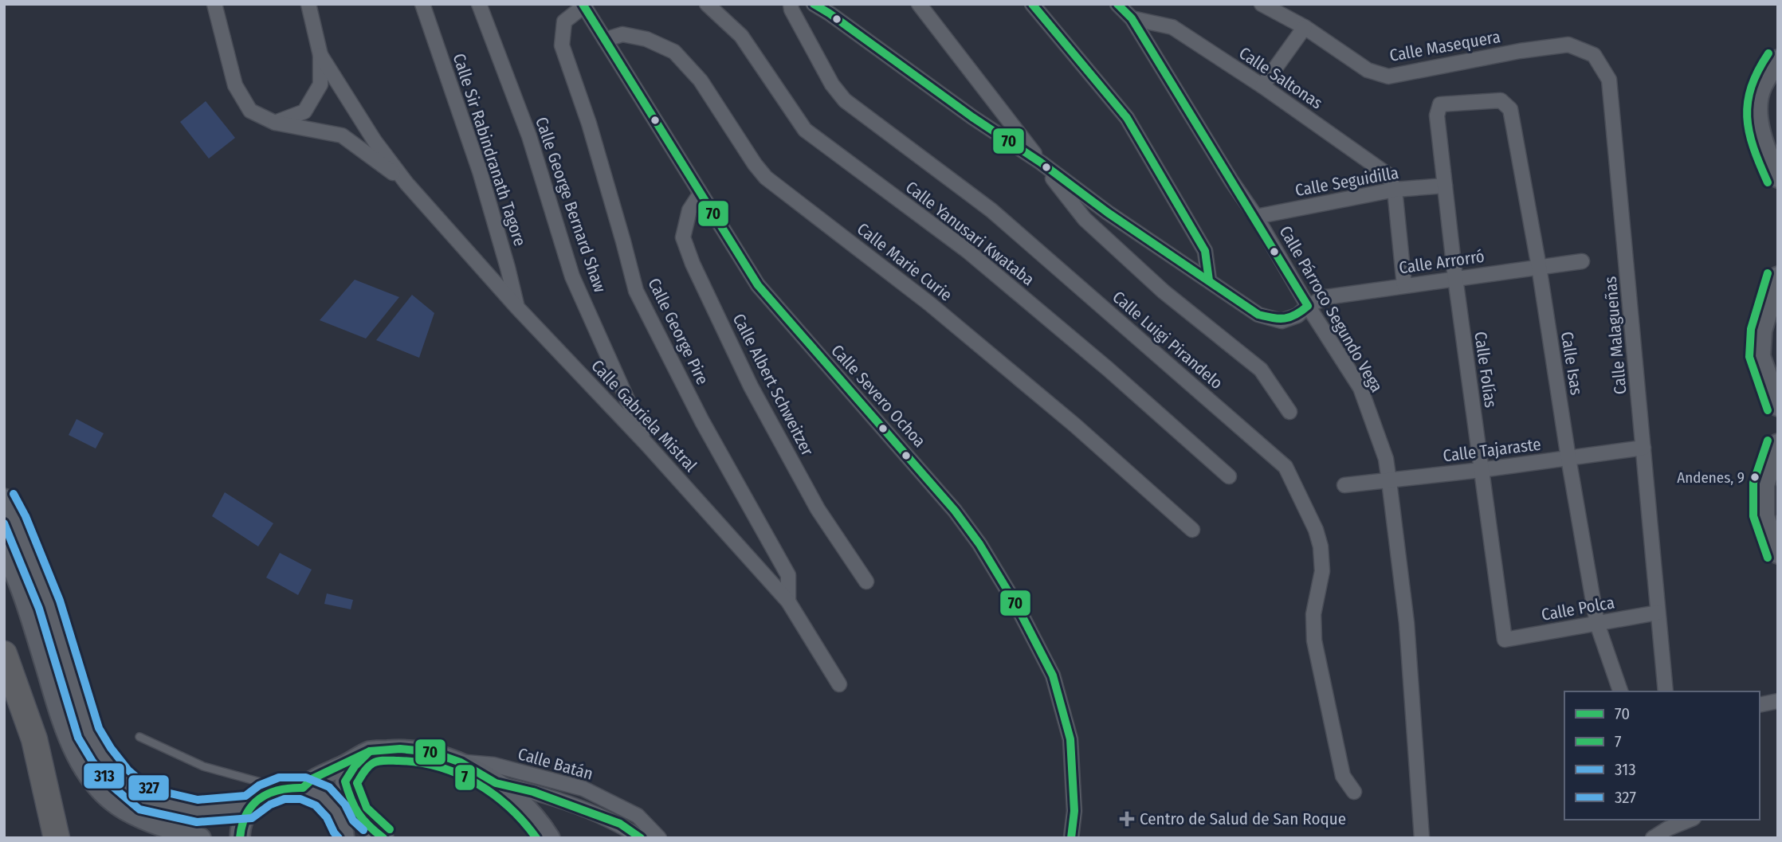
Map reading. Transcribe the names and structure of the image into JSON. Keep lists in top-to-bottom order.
{
  "streets": {
    "street": [
      "Calle Masequera",
      "Calle Saltonas",
      "Calle Sir Rabindranath Tagore",
      "Calle Seguidilla",
      "Calle George Bernard Shaw",
      "Calle Yanusari Kwataba",
      "Calle Marie Curie",
      "Calle Arrorró",
      "Calle Párroco Segundo Vega",
      "Calle George Pire",
      "Calle Malagueñas",
      "Calle Luigi Pirandelo",
      "Calle Isas",
      "Calle Folías",
      "Calle Albert Schweitzer",
      "Calle Severo Ochoa",
      "Calle Gabriela Mistral",
      "Calle Tajaraste",
      "Calle Polca",
      "Calle Batán"
    ]
  },
  "crossings": [
    ["Calle Masequera", "Calle Malagueñas"],
    ["Calle Saltonas", "Calle Seguidilla"],
    ["Calle Saltonas", "Calle Párroco Segundo Vega"],
    ["Calle Sir Rabindranath Tagore", "Calle Gabriela Mistral"],
    ["Calle Seguidilla", "Calle Párroco Segundo Vega"],
    ["Calle Seguidilla", "Calle Folías"],
    ["Calle George Bernard Shaw", "Calle Gabriela Mistral"],
    ["Calle Marie Curie", "Calle Severo Ochoa"],
    ["Calle Arrorró", "Calle Párroco Segundo Vega"],
    ["Calle Arrorró", "Calle Isas"],
    ["Calle Arrorró", "Calle Folías"],
    ["Calle Párroco Segundo Vega", "Calle Tajaraste"],
    ["Calle George Pire", "Calle Severo Ochoa"],
    ["Calle George Pire", "Calle Gabriela Mistral"],
    ["Calle Malagueñas", "Calle Tajaraste"],
    ["Calle Malagueñas", "Calle Polca"],
    ["Calle Isas", "Calle Folías"],
    ["Calle Isas", "Calle Tajaraste"],
    ["Calle Isas", "Calle Polca"],
    ["Calle Folías", "Calle Tajaraste"],
    ["Calle Folías", "Calle Polca"],
    ["Calle Albert Schweitzer", "Calle Severo Ochoa"]
  ],
  "places": {
    "other": ["Andenes, 9"],
    "health": ["Centro de Salud de San Roque"]
  },
  "lines": [
    "transit line 70",
    "transit line 7",
    "transit line 327",
    "transit line 313"
  ],
  "legend": [
    "70",
    "7",
    "313",
    "327"
  ]
}
